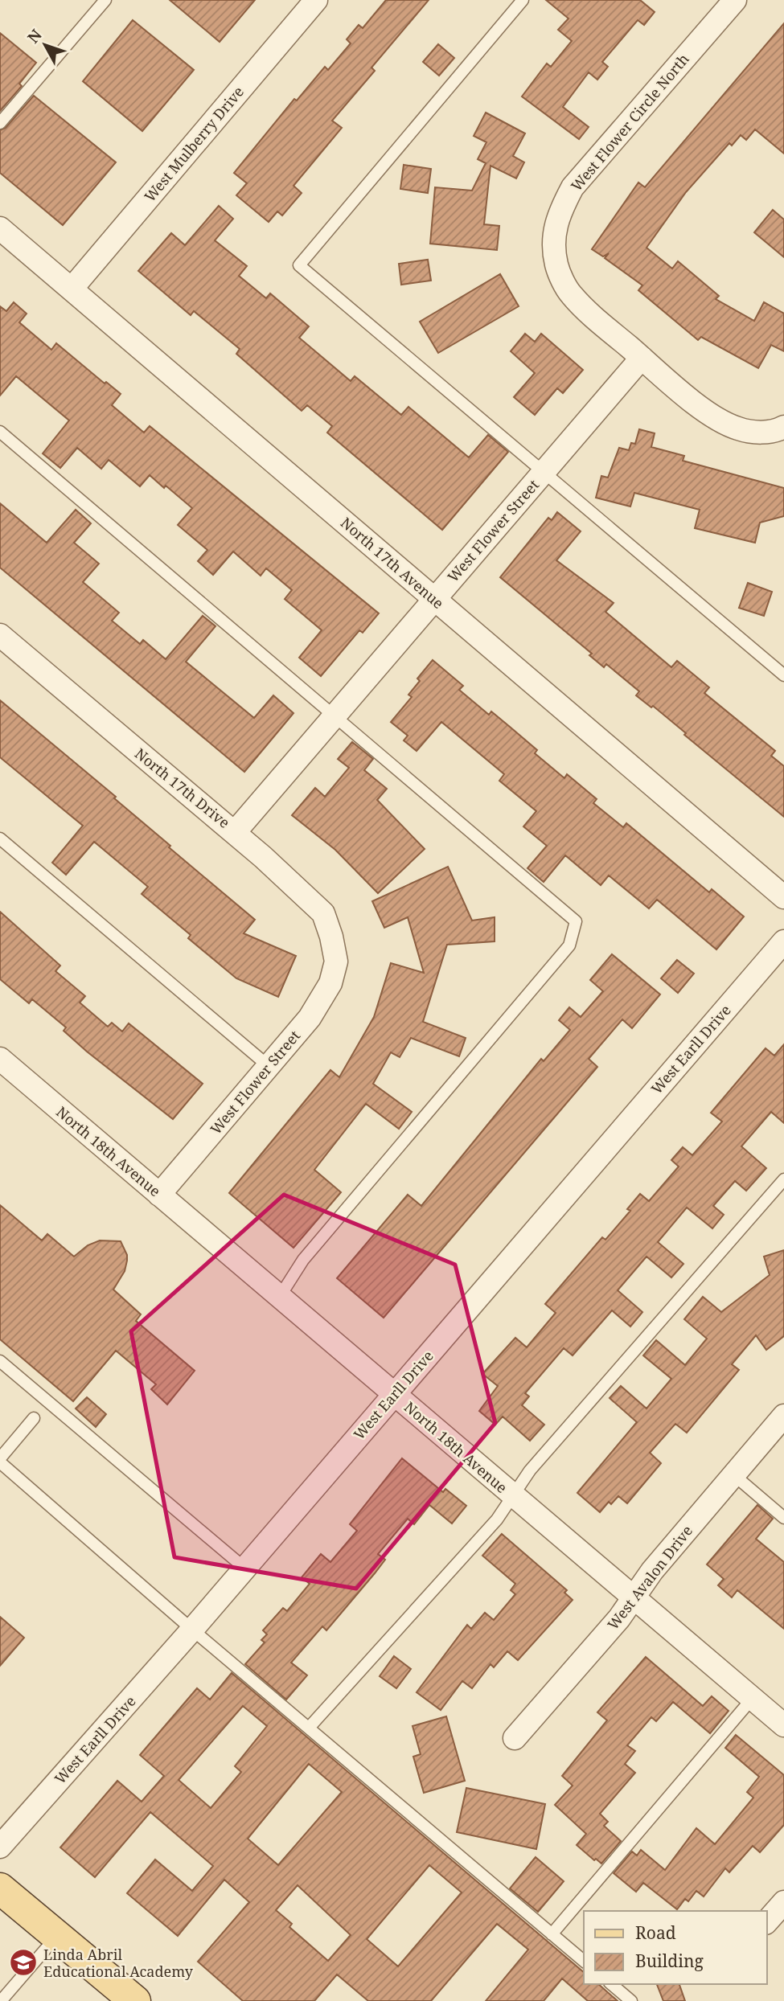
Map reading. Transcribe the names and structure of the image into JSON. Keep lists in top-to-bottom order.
{
  "streets": {
    "street": [
      "West Flower Circle North",
      "West Mulberry Drive",
      "West Flower Street",
      "North 17th Avenue",
      "North 17th Drive",
      "West Earll Drive",
      "North 18th Avenue",
      "West Avalon Drive"
    ]
  },
  "crossings": [
    ["West Flower Circle North", "West Flower Street"],
    ["West Mulberry Drive", "North 17th Avenue"],
    ["West Flower Street", "North 17th Avenue"],
    ["West Flower Street", "North 17th Drive"],
    ["West Flower Street", "North 18th Avenue"],
    ["West Earll Drive", "North 18th Avenue"],
    ["North 18th Avenue", "West Avalon Drive"]
  ],
  "places": {
    "school or university": ["Linda Abril Educational Academy"]
  },
  "legend": ["Road", "Building"],
  "north": "top left"
}
